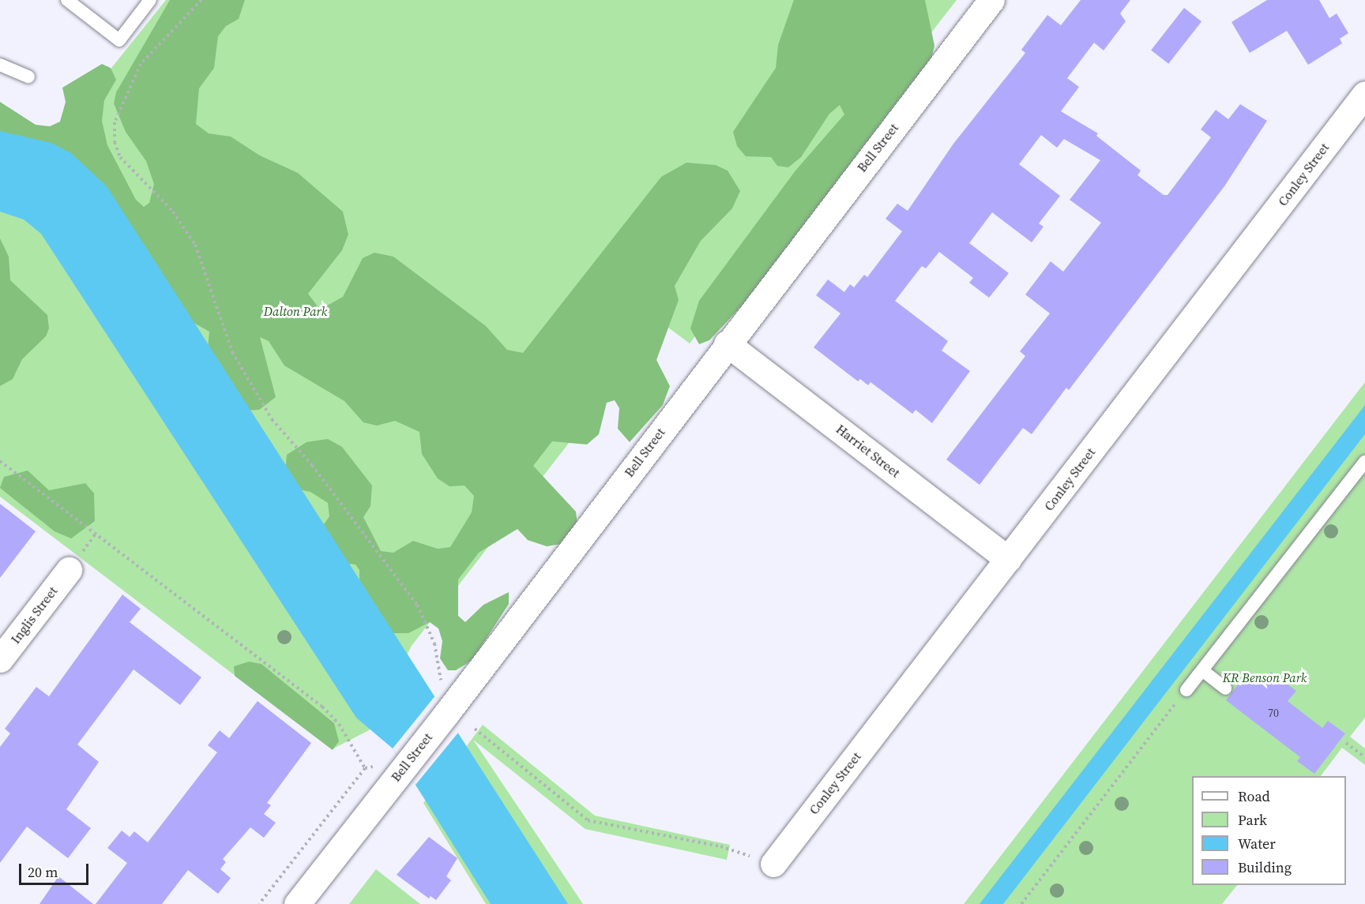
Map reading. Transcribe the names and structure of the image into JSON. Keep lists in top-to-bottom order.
{
  "streets": {
    "street": [
      "Bell Street",
      "Conley Street",
      "Harriet Street",
      "Inglis Street"
    ]
  },
  "crossings": [
    ["Bell Street", "Harriet Street"],
    ["Conley Street", "Harriet Street"]
  ],
  "parks": ["Dalton Park", "KR Benson Park"],
  "house_numbers": ["70"],
  "legend": [
    "Road",
    "Park",
    "Water",
    "Building"
  ],
  "scale_bar": "20 m"
}
